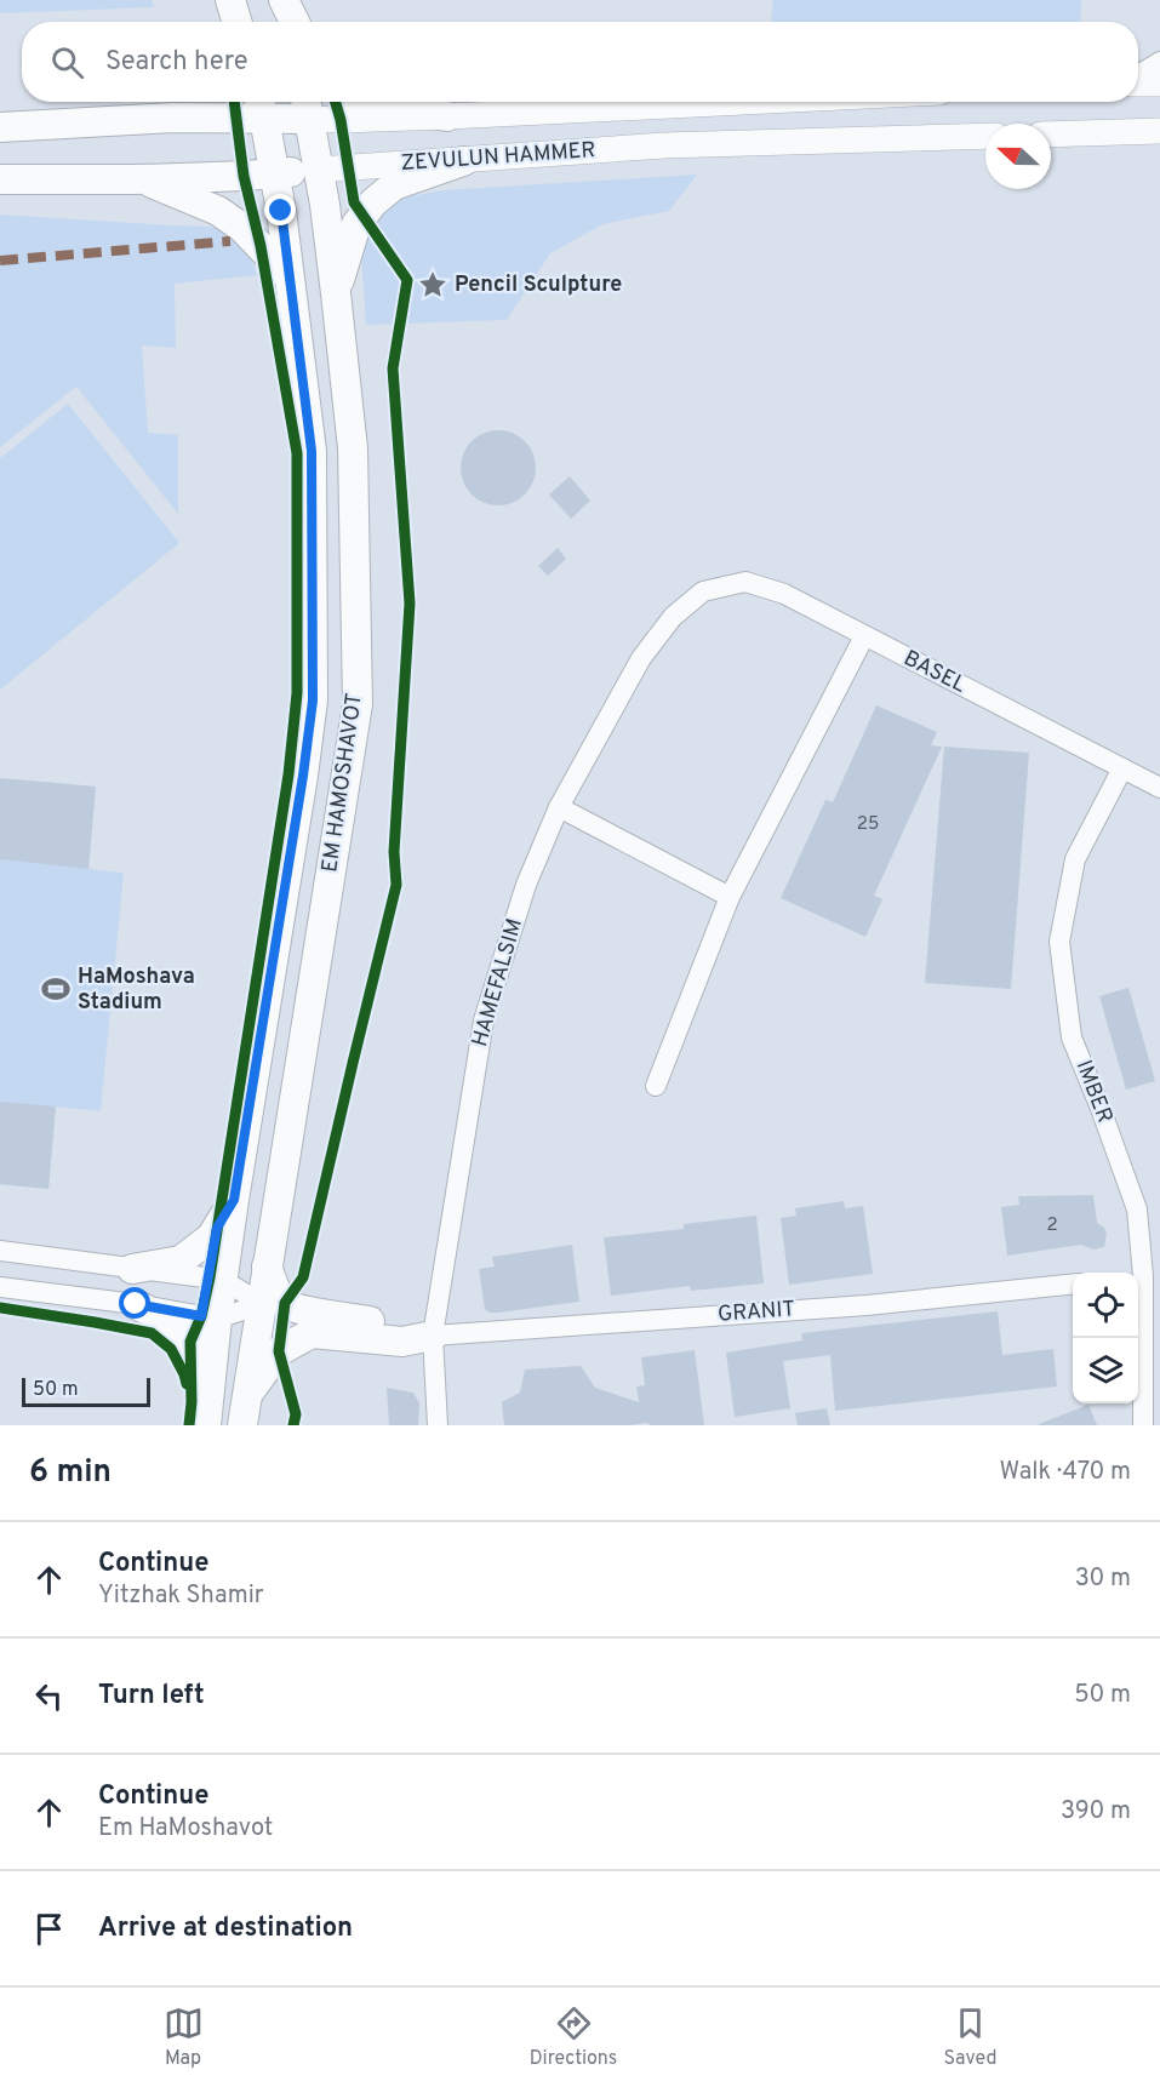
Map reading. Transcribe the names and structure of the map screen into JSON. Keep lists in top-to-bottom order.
{
  "streets": {
    "main road": ["ZEVULUN HAMMER", "EM HAMOSHAVOT"],
    "street": [
      "BASEL",
      "HAMEFALSIM",
      "IMBER",
      "GRANIT"
    ]
  },
  "crossings": [
    ["ZEVULUN HAMMER", "EM HAMOSHAVOT"],
    ["BASEL", "HAMEFALSIM"],
    ["BASEL", "IMBER"],
    ["HAMEFALSIM", "GRANIT"]
  ],
  "places": {
    "place": ["Pencil Sculpture"],
    "sports": ["HaMoshava Stadium"]
  },
  "house_numbers": ["25", "2"],
  "scale_bar": "50 m",
  "north": "left",
  "page": {
    "search": "Search here",
    "scale": "50 m",
    "heading": ["6 min", "Walk · 470 m"],
    "list": [
      ["Continue", "Yitzhak Shamir", "30 m"],
      ["Turn left", "50 m"],
      ["Continue", "Em HaMoshavot", "390 m"],
      "Arrive at destination"
    ],
    "nav": ["Map", "Directions", "Saved"]
  }
}
